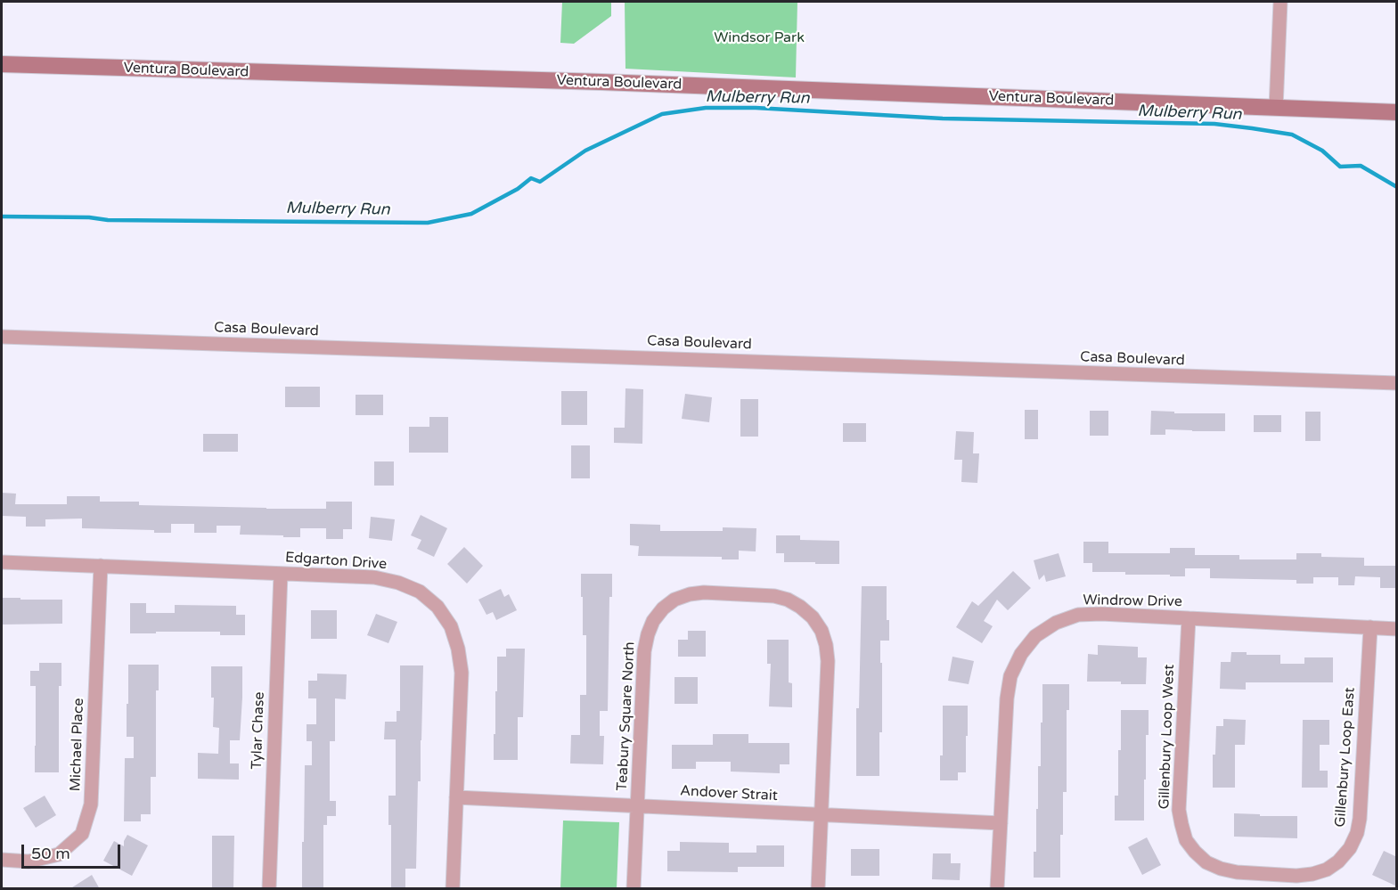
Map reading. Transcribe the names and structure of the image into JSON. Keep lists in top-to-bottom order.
{
  "streets": {
    "street": [
      "Ventura Boulevard",
      "Casa Boulevard",
      "Edgarton Drive",
      "Windrow Drive",
      "Teabury Square North",
      "Tylar Chase",
      "Gillenbury Loop West",
      "Michael Place",
      "Gillenbury Loop East",
      "Andover Strait"
    ]
  },
  "crossings": [
    ["Edgarton Drive", "Tylar Chase"],
    ["Edgarton Drive", "Michael Place"],
    ["Edgarton Drive", "Andover Strait"],
    ["Windrow Drive", "Gillenbury Loop West"],
    ["Windrow Drive", "Gillenbury Loop East"],
    ["Windrow Drive", "Andover Strait"],
    ["Teabury Square North", "Andover Strait"],
    ["Gillenbury Loop West", "Gillenbury Loop East"]
  ],
  "water": ["Mulberry Run"],
  "parks": ["Windsor Park"],
  "scale_bar": "50 m"
}
